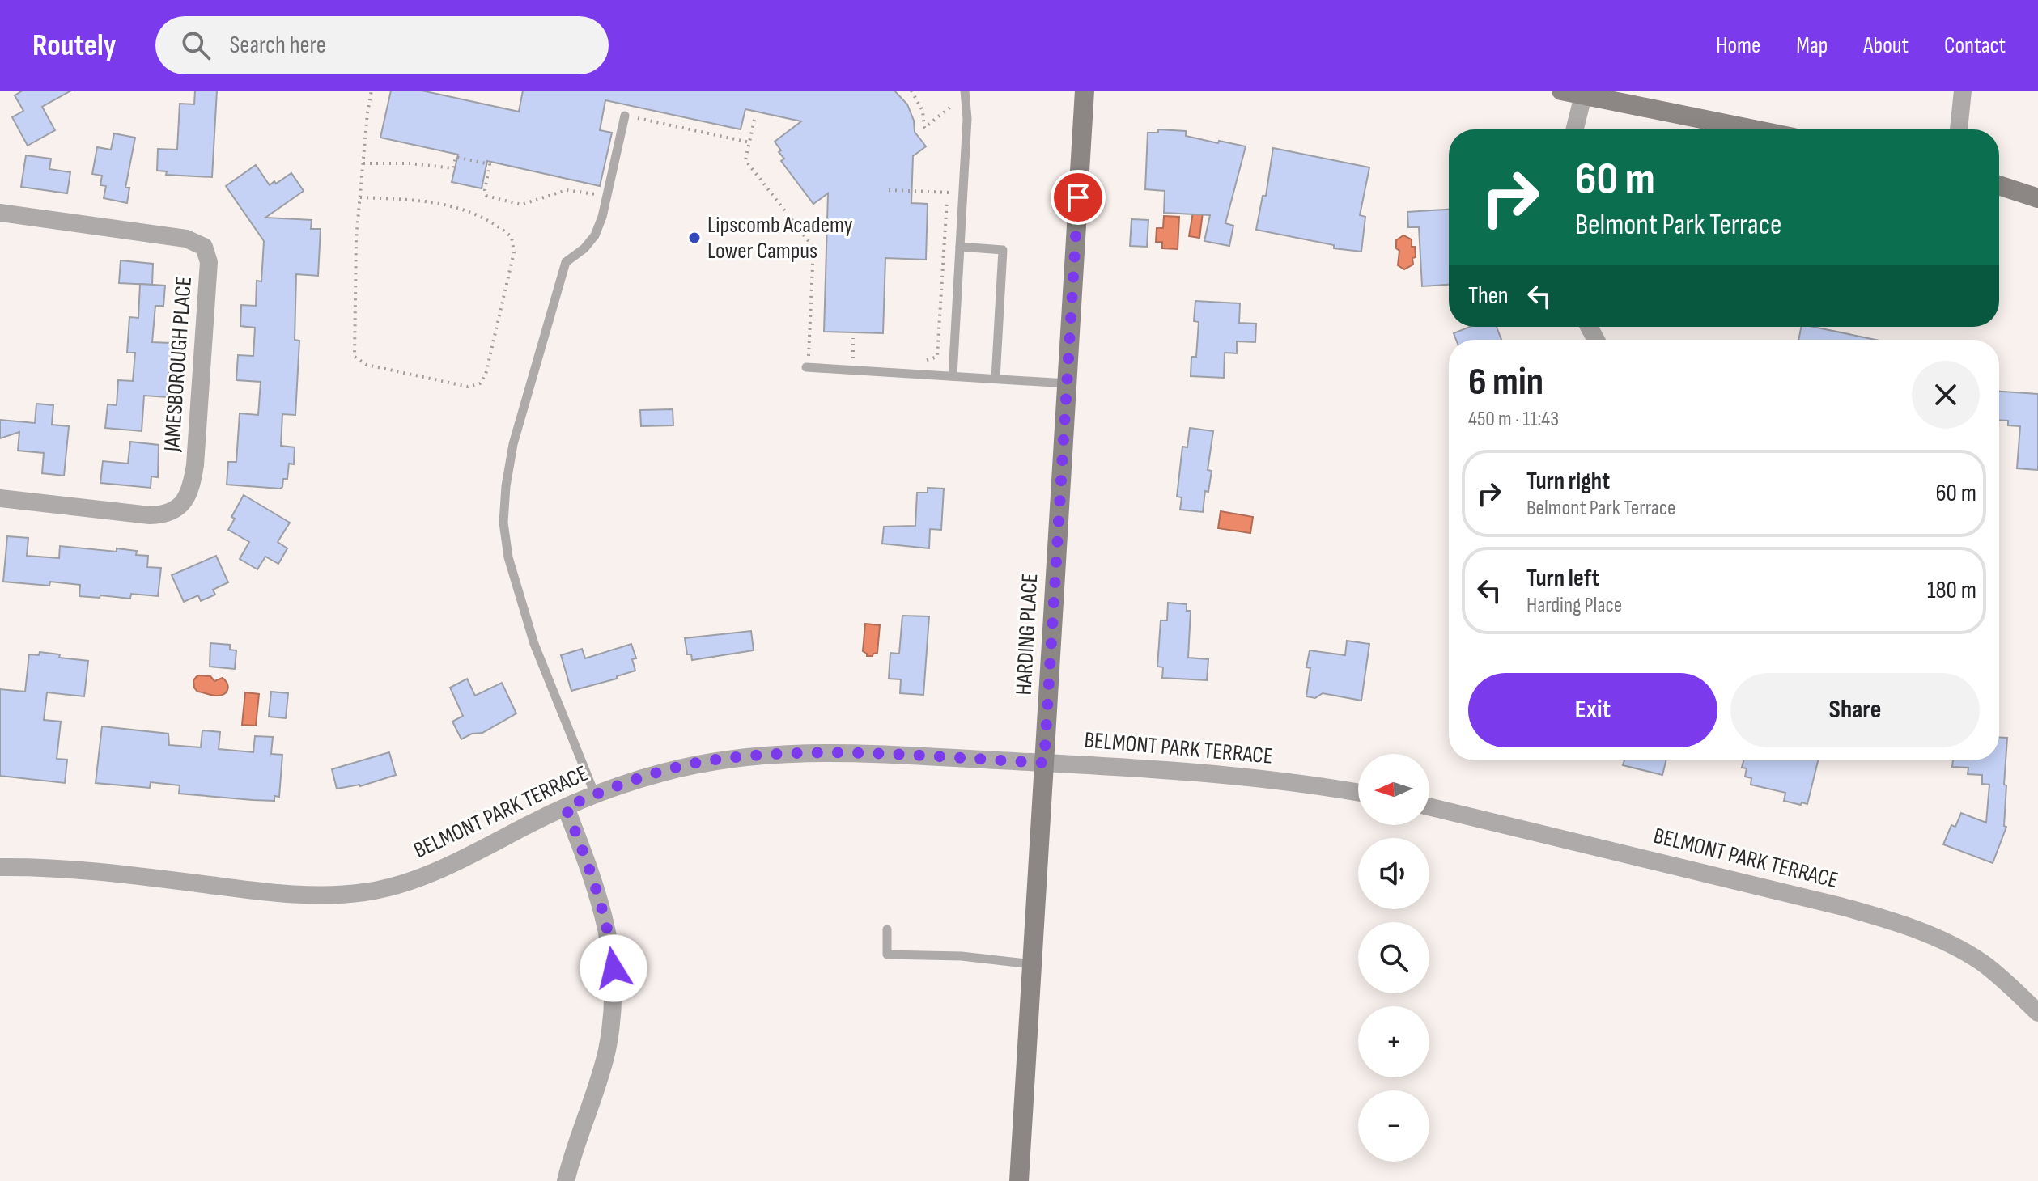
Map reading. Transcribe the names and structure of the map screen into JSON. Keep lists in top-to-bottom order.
{
  "streets": {
    "main road": ["HARDING PLACE"],
    "street": ["JAMESBOROUGH PLACE", "BELMONT PARK TERRACE"]
  },
  "crossings": [
    ["HARDING PLACE", "BELMONT PARK TERRACE"]
  ],
  "places": ["Lipscomb Academy Lower Campus"],
  "north": "left",
  "page": {
    "header": "Routely",
    "search": "Search here",
    "nav": [
      "Home",
      "Map",
      "About",
      "Contact"
    ],
    "turn": ["60 m", "Belmont Park Terrace"],
    "then": "Then",
    "heading": ["6 min", "450 m · 11:43"],
    "list": [
      {
        "name": "Turn right",
        "note": "Belmont Park Terrace",
        "value": "60 m"
      },
      {
        "name": "Turn left",
        "note": "Harding Place",
        "value": "180 m"
      }
    ],
    "buttons": ["Exit", "Share"],
    "map_buttons": ["+", "−"]
  }
}
